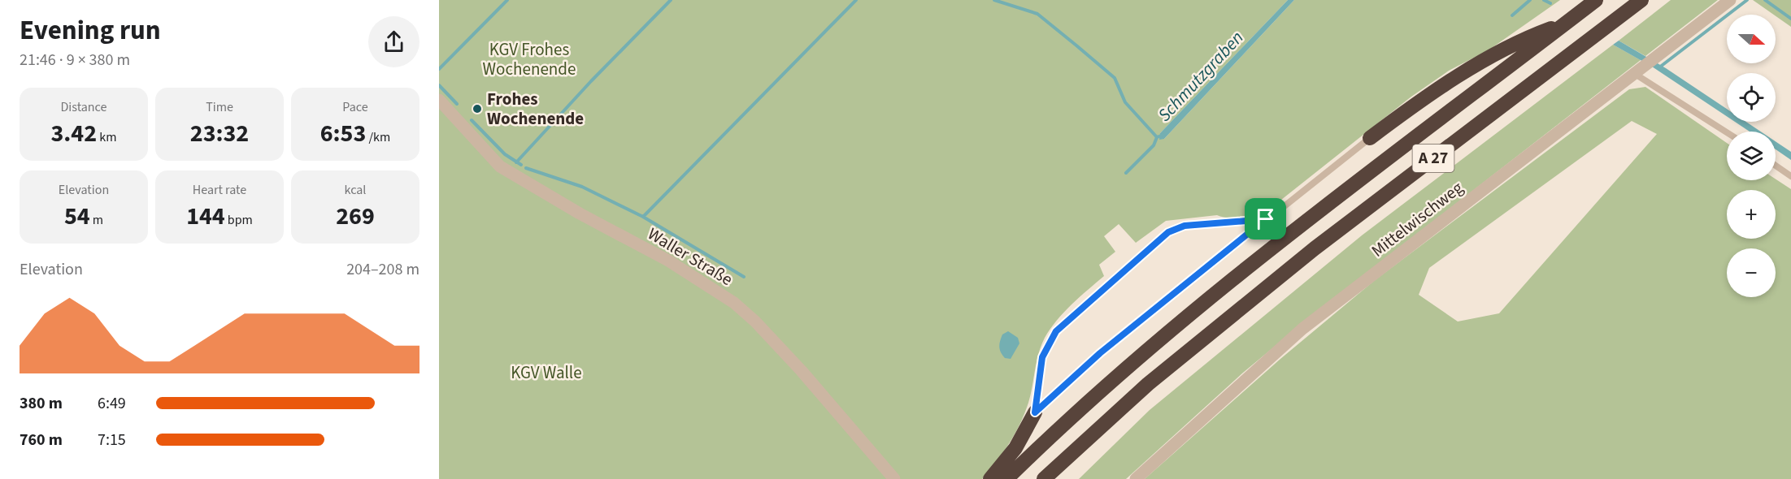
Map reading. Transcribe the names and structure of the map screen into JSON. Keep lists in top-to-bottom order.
{
  "streets": {
    "highway": ["A 27"],
    "street": ["Mittelwischweg", "Waller Straße"]
  },
  "water": ["Schmutzgraben"],
  "parks": ["KGV Frohes Wochenende", "KGV Walle"],
  "places": ["Frohes Wochenende"],
  "north": "right",
  "page": {
    "heading": ["Evening run", "21:46 · 9 × 380 m"],
    "map_buttons": ["+", "−"],
    "stats": [
      ["Distance", "3.42 km"],
      ["Time", "23:32"],
      ["Pace", "6:53 /km"],
      ["Elevation", "54 m"],
      ["Heart rate", "144 bpm"],
      ["kcal", "269"]
    ],
    "chart": ["Elevation", "204–208 m"],
    "list": [
      {
        "name": "380 m",
        "note": "6:49"
      },
      {
        "name": "760 m",
        "note": "7:15"
      }
    ]
  }
}
